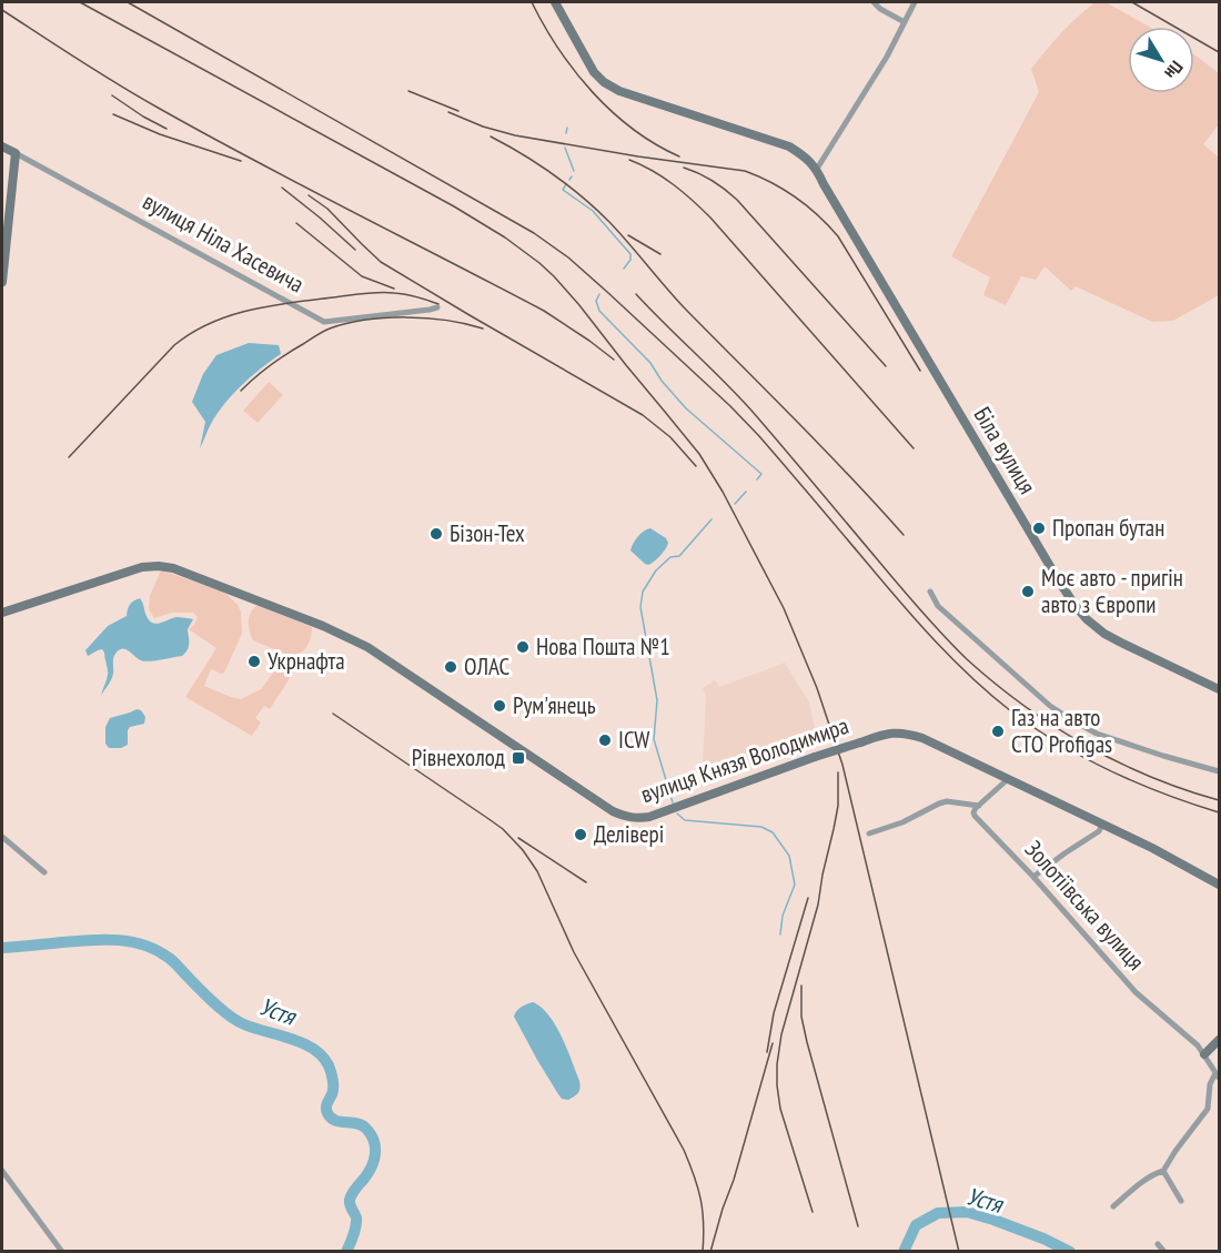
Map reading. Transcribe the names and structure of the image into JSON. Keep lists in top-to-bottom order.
{
  "streets": {
    "main road": ["вулиця Ніла Хасевича", "Біла вулиця", "вулиця Князя Володимира"],
    "street": ["Золотіївська вулиця"]
  },
  "water": ["Устя"],
  "places": {
    "other": [
      "Пропан бутан",
      "Бізон-Тех",
      "Моє авто - пригін авто з Європи",
      "Нова Пошта №1",
      "Укрнафта",
      "ОЛАС",
      "Рум'янець",
      "Газ на авто СТО Profigas",
      "ICW",
      "Делівері"
    ],
    "transit": ["Рівнехолод"]
  },
  "north": "bottom right"
}
